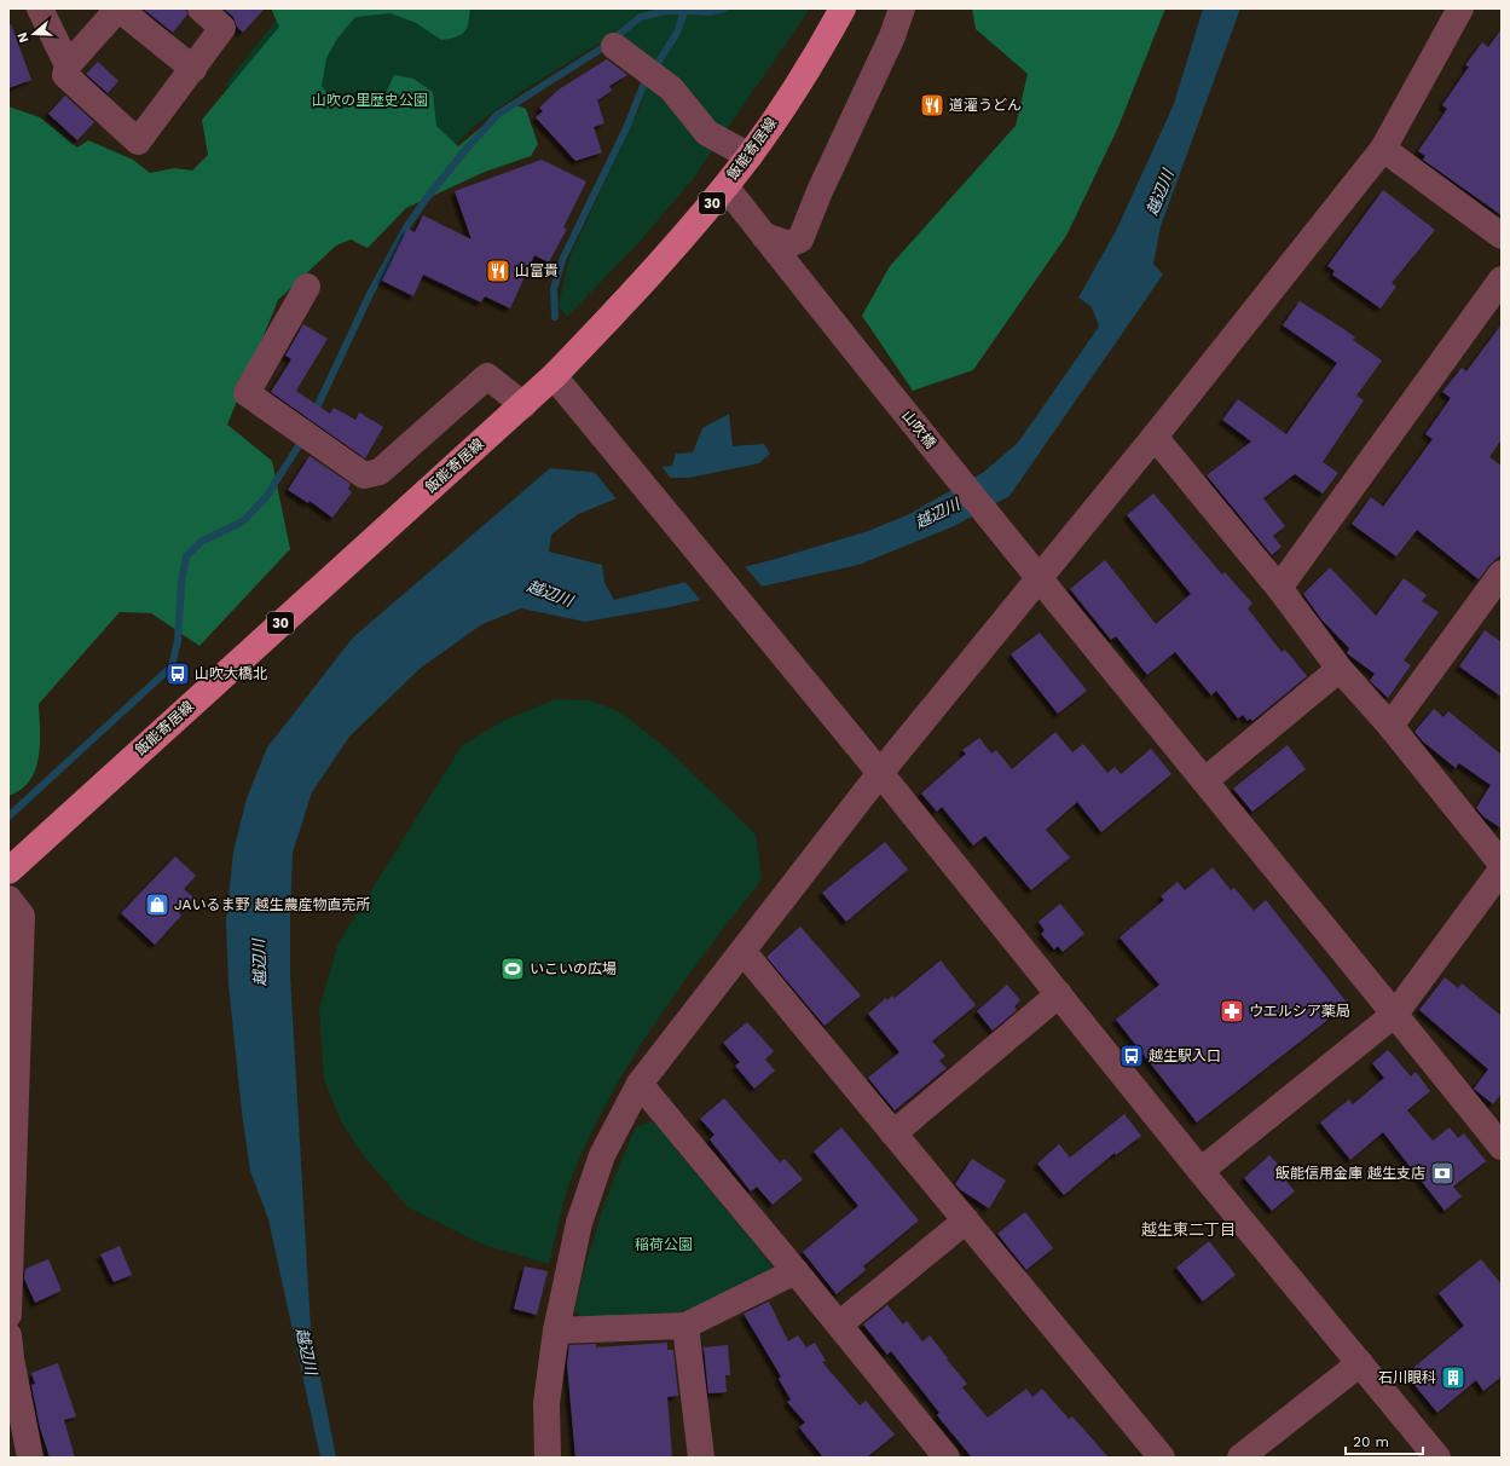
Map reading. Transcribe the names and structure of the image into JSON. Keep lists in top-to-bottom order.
{
  "streets": {
    "main road": ["飯能寄居線", "30"],
    "street": ["山吹橋"]
  },
  "crossings": [
    ["飯能寄居線", "山吹橋"]
  ],
  "districts": ["越生東二丁目"],
  "water": ["越辺川"],
  "parks": ["山吹の里歴史公園", "稲荷公園"],
  "places": {
    "restaurant": ["道灌うどん", "山富貴"],
    "bus stop": ["山吹大橋北", "越生駅入口"],
    "shop": ["JAいるま野 越生農産物直売所"],
    "sports": ["いこいの広場"],
    "pharmacy": ["ウエルシア薬局"],
    "bank": ["飯能信用金庫 越生支店"],
    "building": ["石川眼科"]
  },
  "scale_bar": "20 m",
  "north": "left"
}
